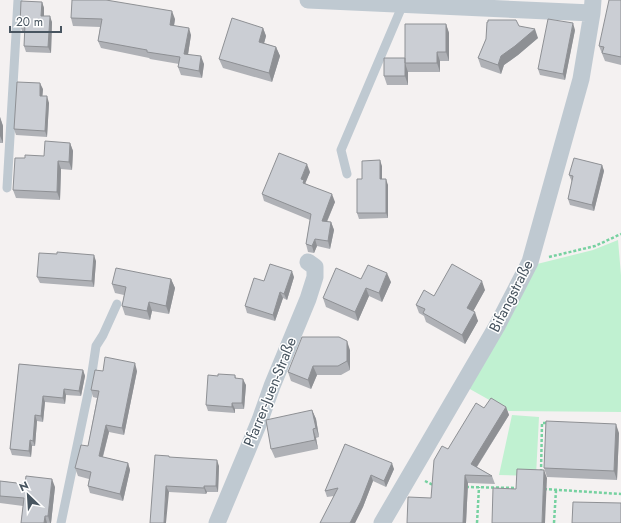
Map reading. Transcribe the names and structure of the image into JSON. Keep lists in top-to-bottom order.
{
  "streets": {
    "street": ["Bifangstraße", "Pfarrer-Juen-Straße"]
  },
  "scale_bar": "20 m",
  "north": "top left"
}
